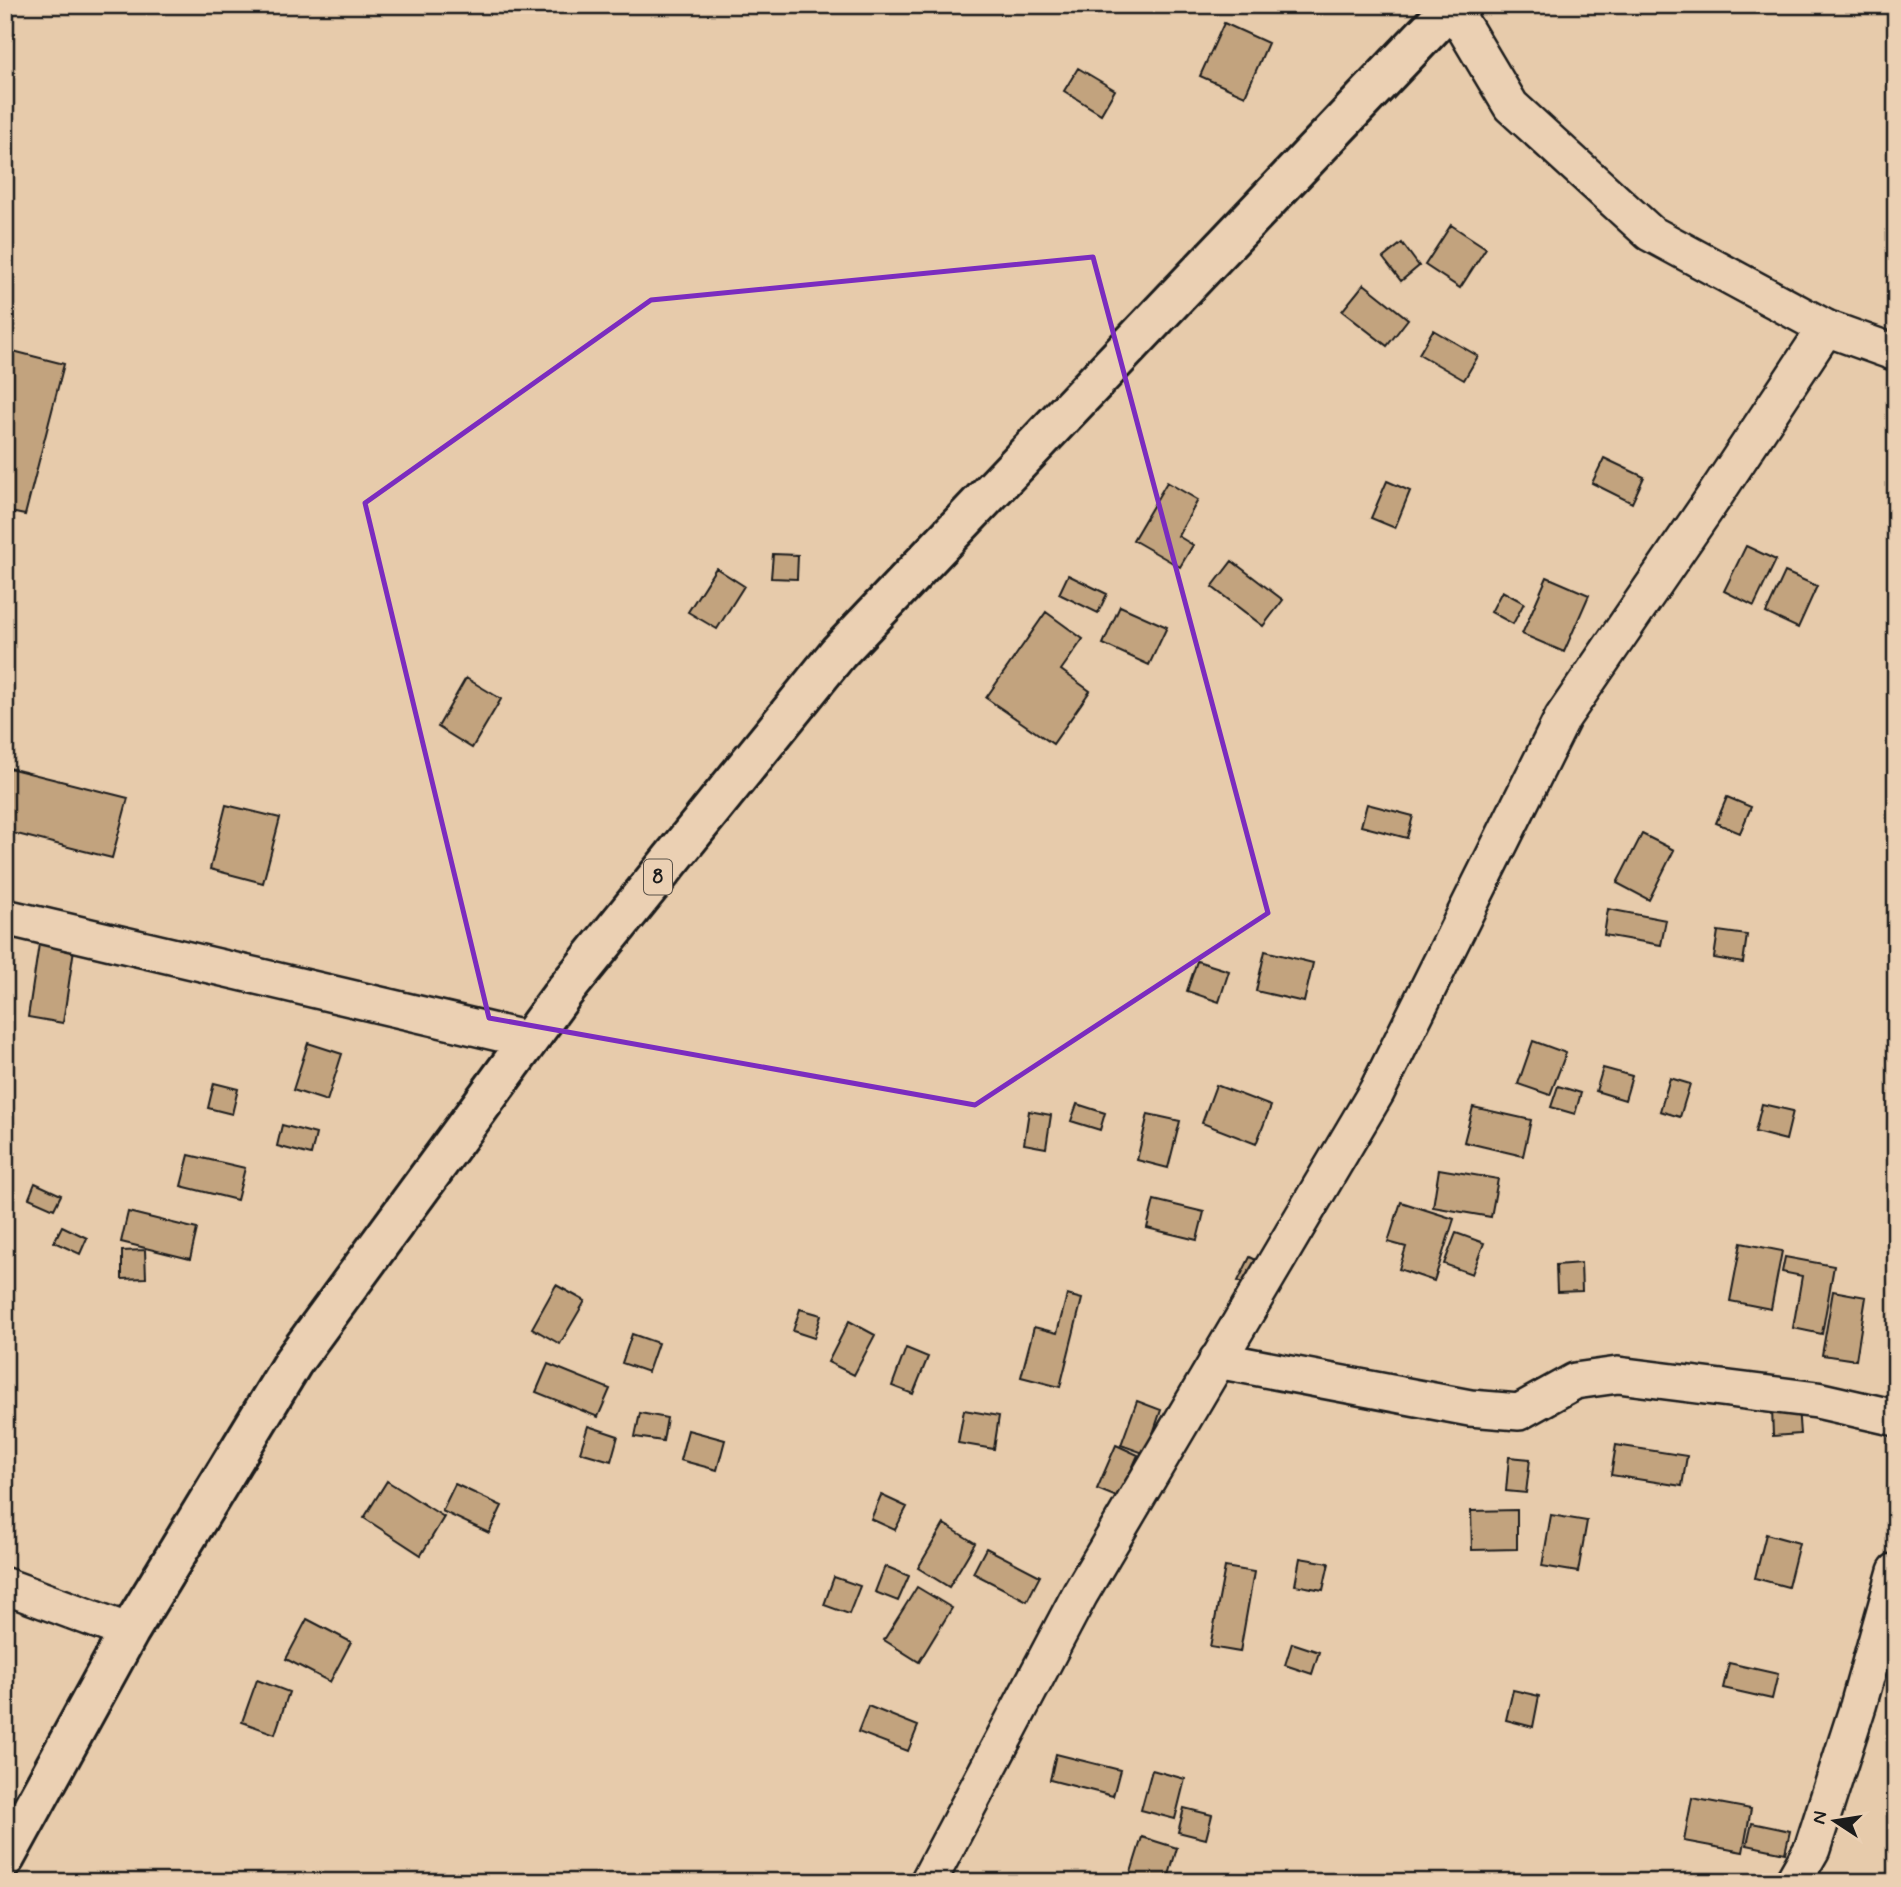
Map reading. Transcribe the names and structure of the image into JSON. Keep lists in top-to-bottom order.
{
  "streets": {
    "main road": ["8"]
  },
  "north": "left"
}
